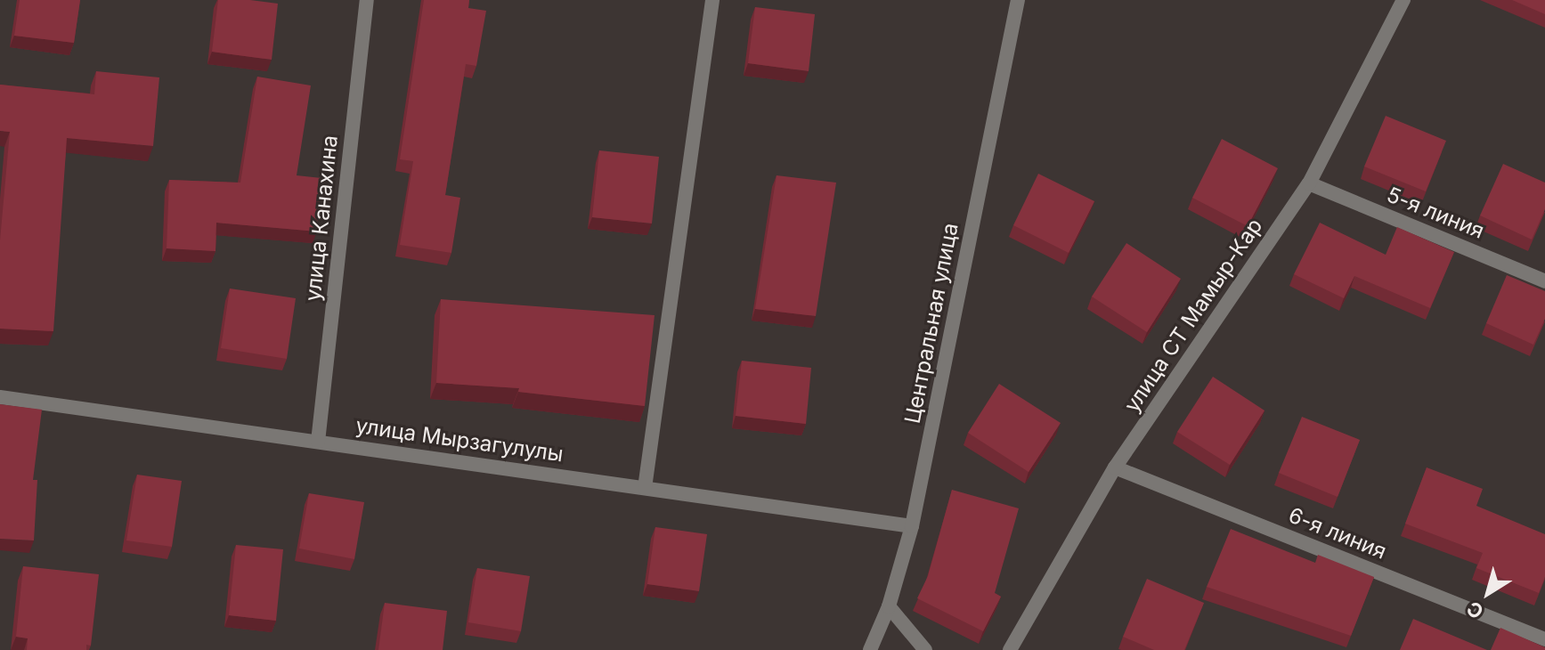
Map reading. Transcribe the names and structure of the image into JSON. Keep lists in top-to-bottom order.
{
  "streets": {
    "street": [
      "5-я линия",
      "улица Канахина",
      "улица СТ Мамыр-Кар",
      "Центральная улица",
      "улица Мырзагулулы",
      "6-я линия"
    ]
  },
  "crossings": [
    ["5-я линия", "улица СТ Мамыр-Кар"],
    ["улица Канахина", "улица Мырзагулулы"],
    ["улица СТ Мамыр-Кар", "6-я линия"],
    ["Центральная улица", "улица Мырзагулулы"]
  ],
  "north": "bottom left"
}
